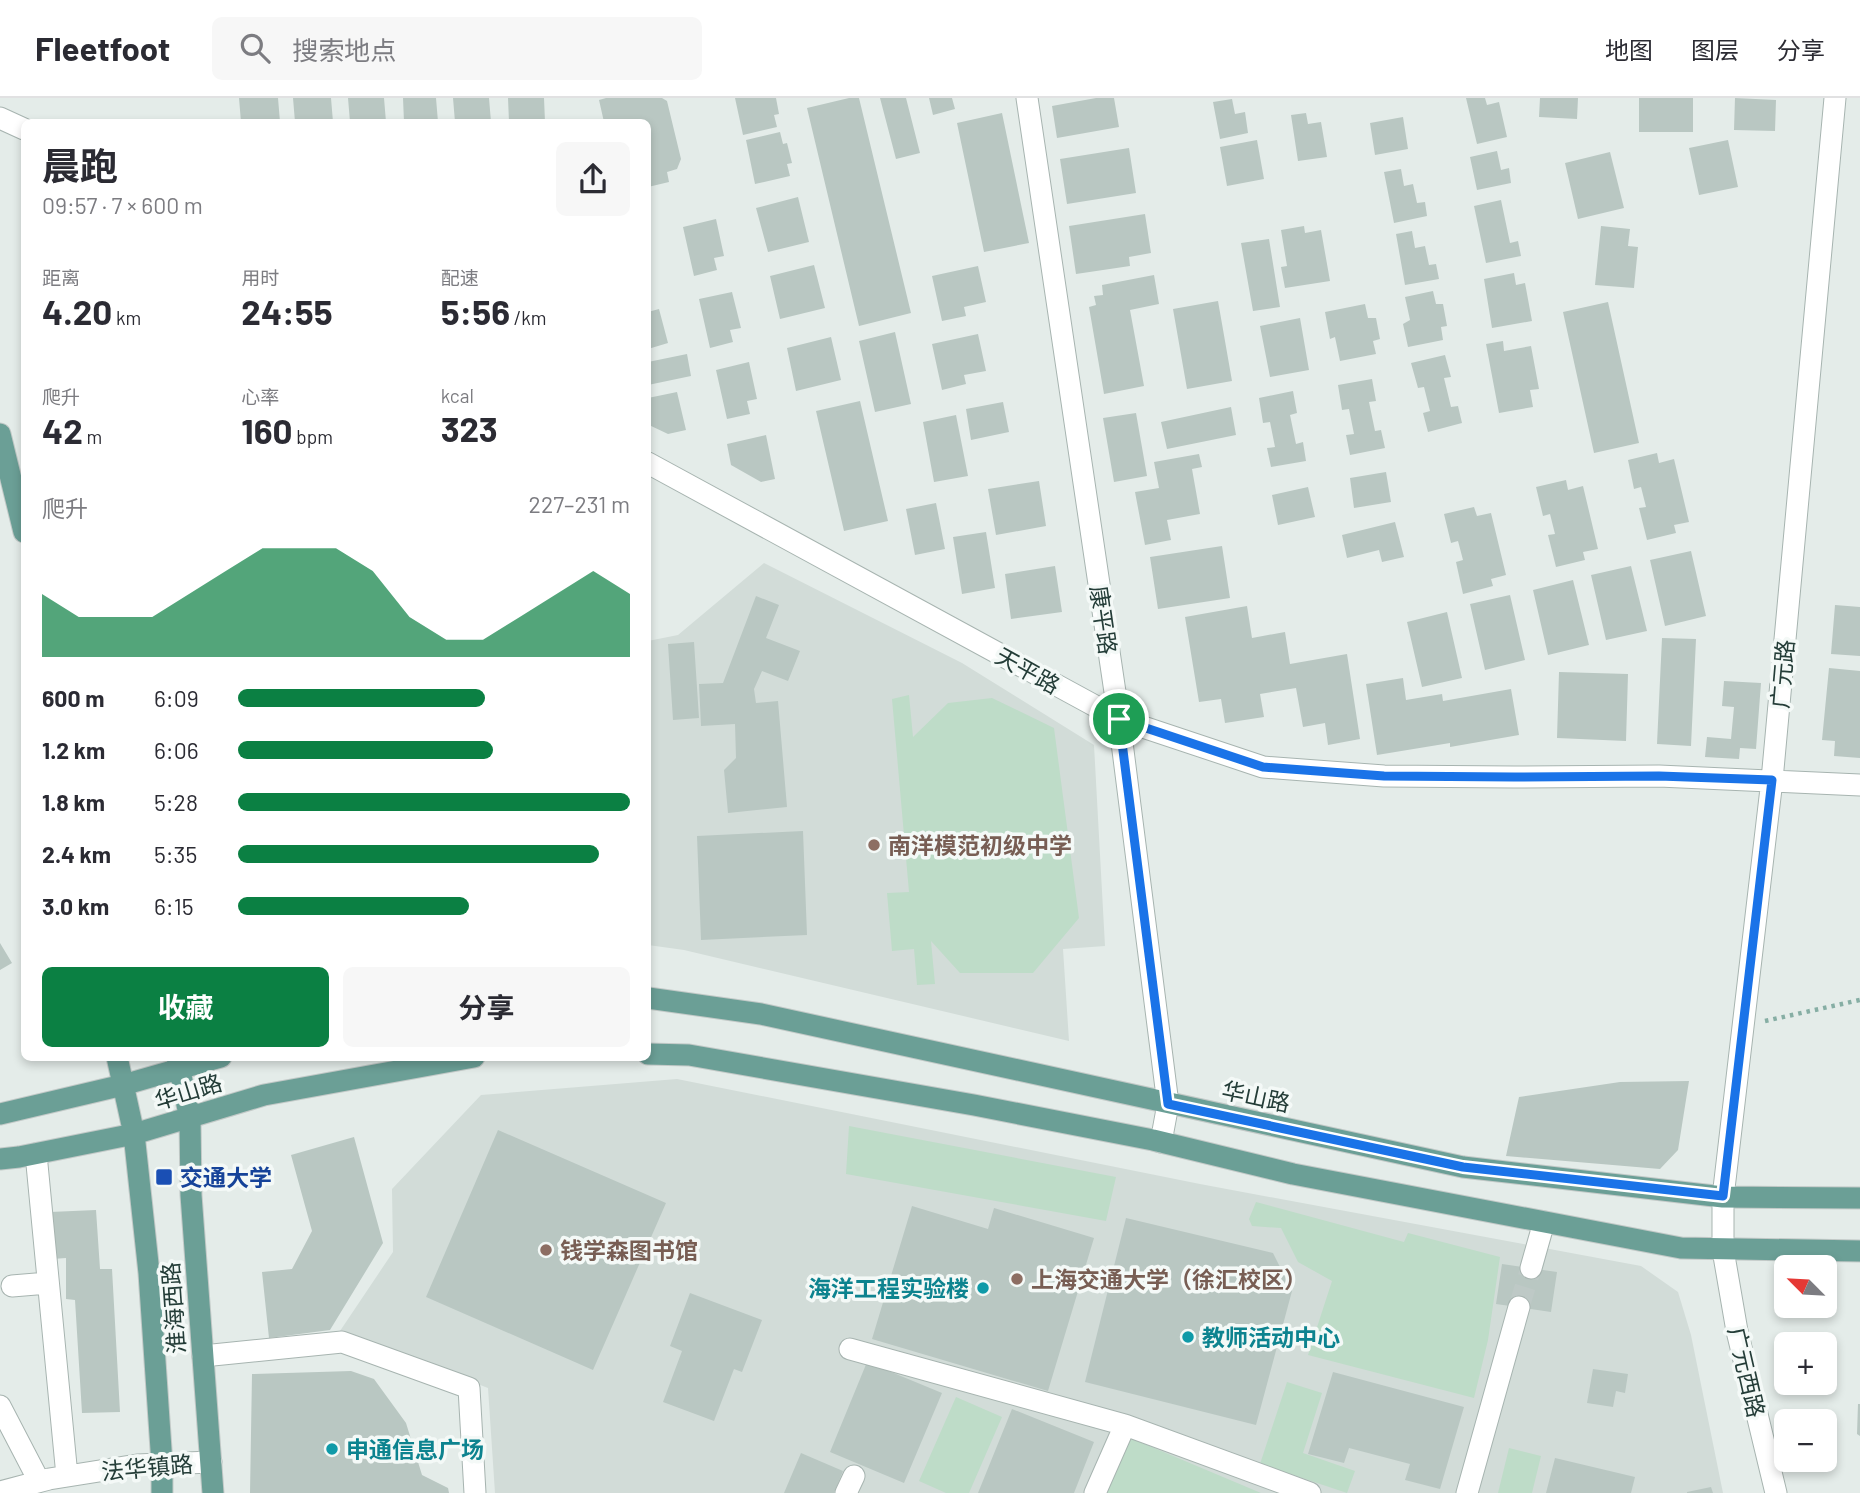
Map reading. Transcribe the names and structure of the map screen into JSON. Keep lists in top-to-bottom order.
{
  "streets": {
    "main road": ["华山路", "淮海西路"],
    "street": [
      "康平路",
      "天平路",
      "广元路",
      "广元西路",
      "法华镇路"
    ]
  },
  "crossings": [
    ["康平路", "天平路"],
    ["康平路", "华山路"],
    ["天平路", "广元路"],
    ["广元路", "华山路"],
    ["广元路", "广元西路"],
    ["华山路", "淮海西路"],
    ["淮海西路", "法华镇路"]
  ],
  "places": {
    "other": [
      "南洋模范初级中学",
      "钱学森图书馆",
      "上海交通大学（徐汇校区）",
      "海洋工程实验楼",
      "教师活动中心",
      "申通信息广场"
    ],
    "transit": ["交通大学"]
  },
  "north": "top left",
  "page": {
    "header": "Fleetfoot",
    "search": "搜索地点",
    "nav": ["地图", "图层", "分享"],
    "heading": ["晨跑", "09:57 · 7 × 600 m"],
    "stats": [
      ["距离", "4.20 km"],
      ["用时", "24:55"],
      ["配速", "5:56 /km"],
      ["爬升", "42 m"],
      ["心率", "160 bpm"],
      ["kcal", "323"]
    ],
    "chart": ["爬升", "227–231 m"],
    "list": [
      {
        "name": "600 m",
        "note": "6:09"
      },
      {
        "name": "1.2 km",
        "note": "6:06"
      },
      {
        "name": "1.8 km",
        "note": "5:28"
      },
      {
        "name": "2.4 km",
        "note": "5:35"
      },
      {
        "name": "3.0 km",
        "note": "6:15"
      }
    ],
    "buttons": ["收藏", "分享"],
    "map_buttons": ["+", "−"]
  }
}
